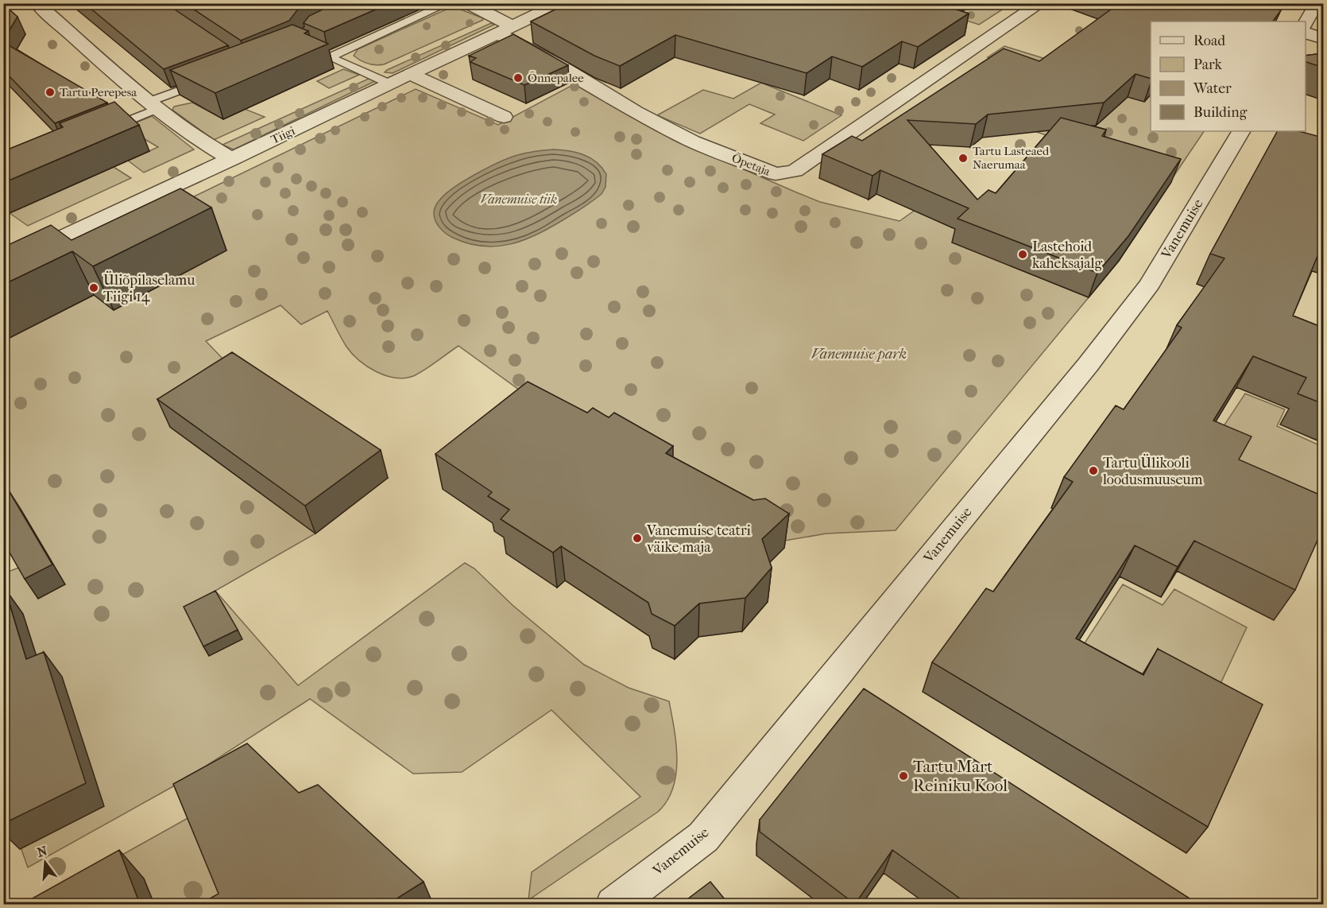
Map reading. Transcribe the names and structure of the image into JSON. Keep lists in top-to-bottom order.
{
  "streets": {
    "street": ["Tiigi", "Õpetaja", "Vanemuise"]
  },
  "crossings": [
    ["Tiigi", "Õpetaja"]
  ],
  "water": ["Vanemuise tiik"],
  "parks": ["Vanemuise park"],
  "places": [
    "Õnnepalee",
    "Tartu Perepesa",
    "Tartu Lasteaed Naerumaa",
    "Lastehoid kaheksajalg",
    "Üliõpilaselamu Tiigi 14",
    "Tartu Ülikooli loodusmuuseum",
    "Vanemuise teatri väike maja",
    "Tartu Mart Reiniku Kool"
  ],
  "legend": [
    "Road",
    "Park",
    "Water",
    "Building"
  ],
  "north": "top"
}
